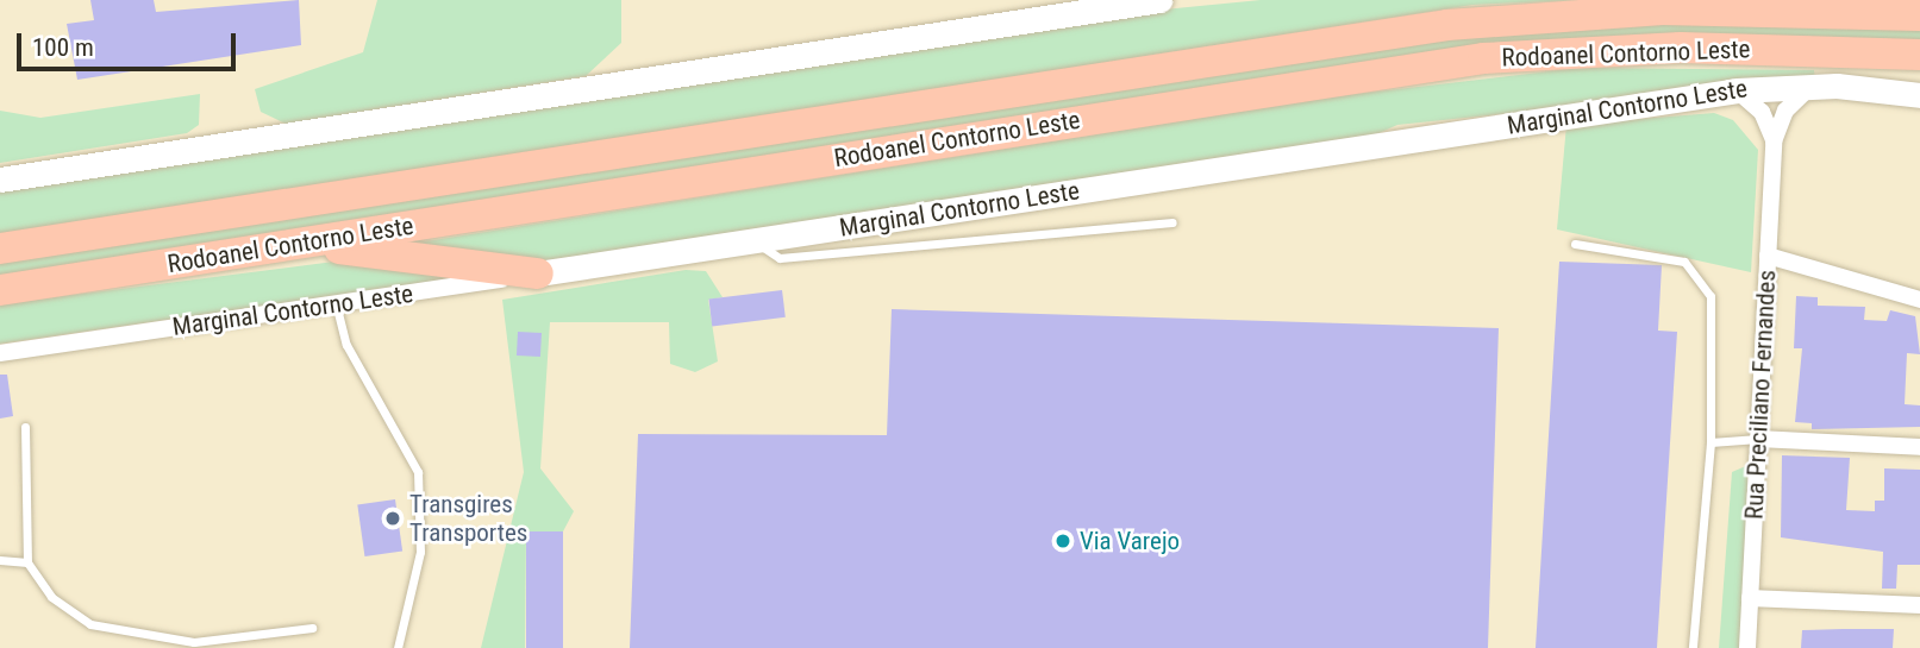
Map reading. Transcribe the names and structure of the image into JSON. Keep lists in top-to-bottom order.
{
  "streets": {
    "highway": ["Rodoanel Contorno Leste"],
    "main road": ["Marginal Contorno Leste"],
    "street": ["Rua Preciliano Fernandes"]
  },
  "crossings": [
    ["Marginal Contorno Leste", "Rua Preciliano Fernandes"]
  ],
  "places": ["Transgires Transportes", "Via Varejo"],
  "scale_bar": "100 m"
}
